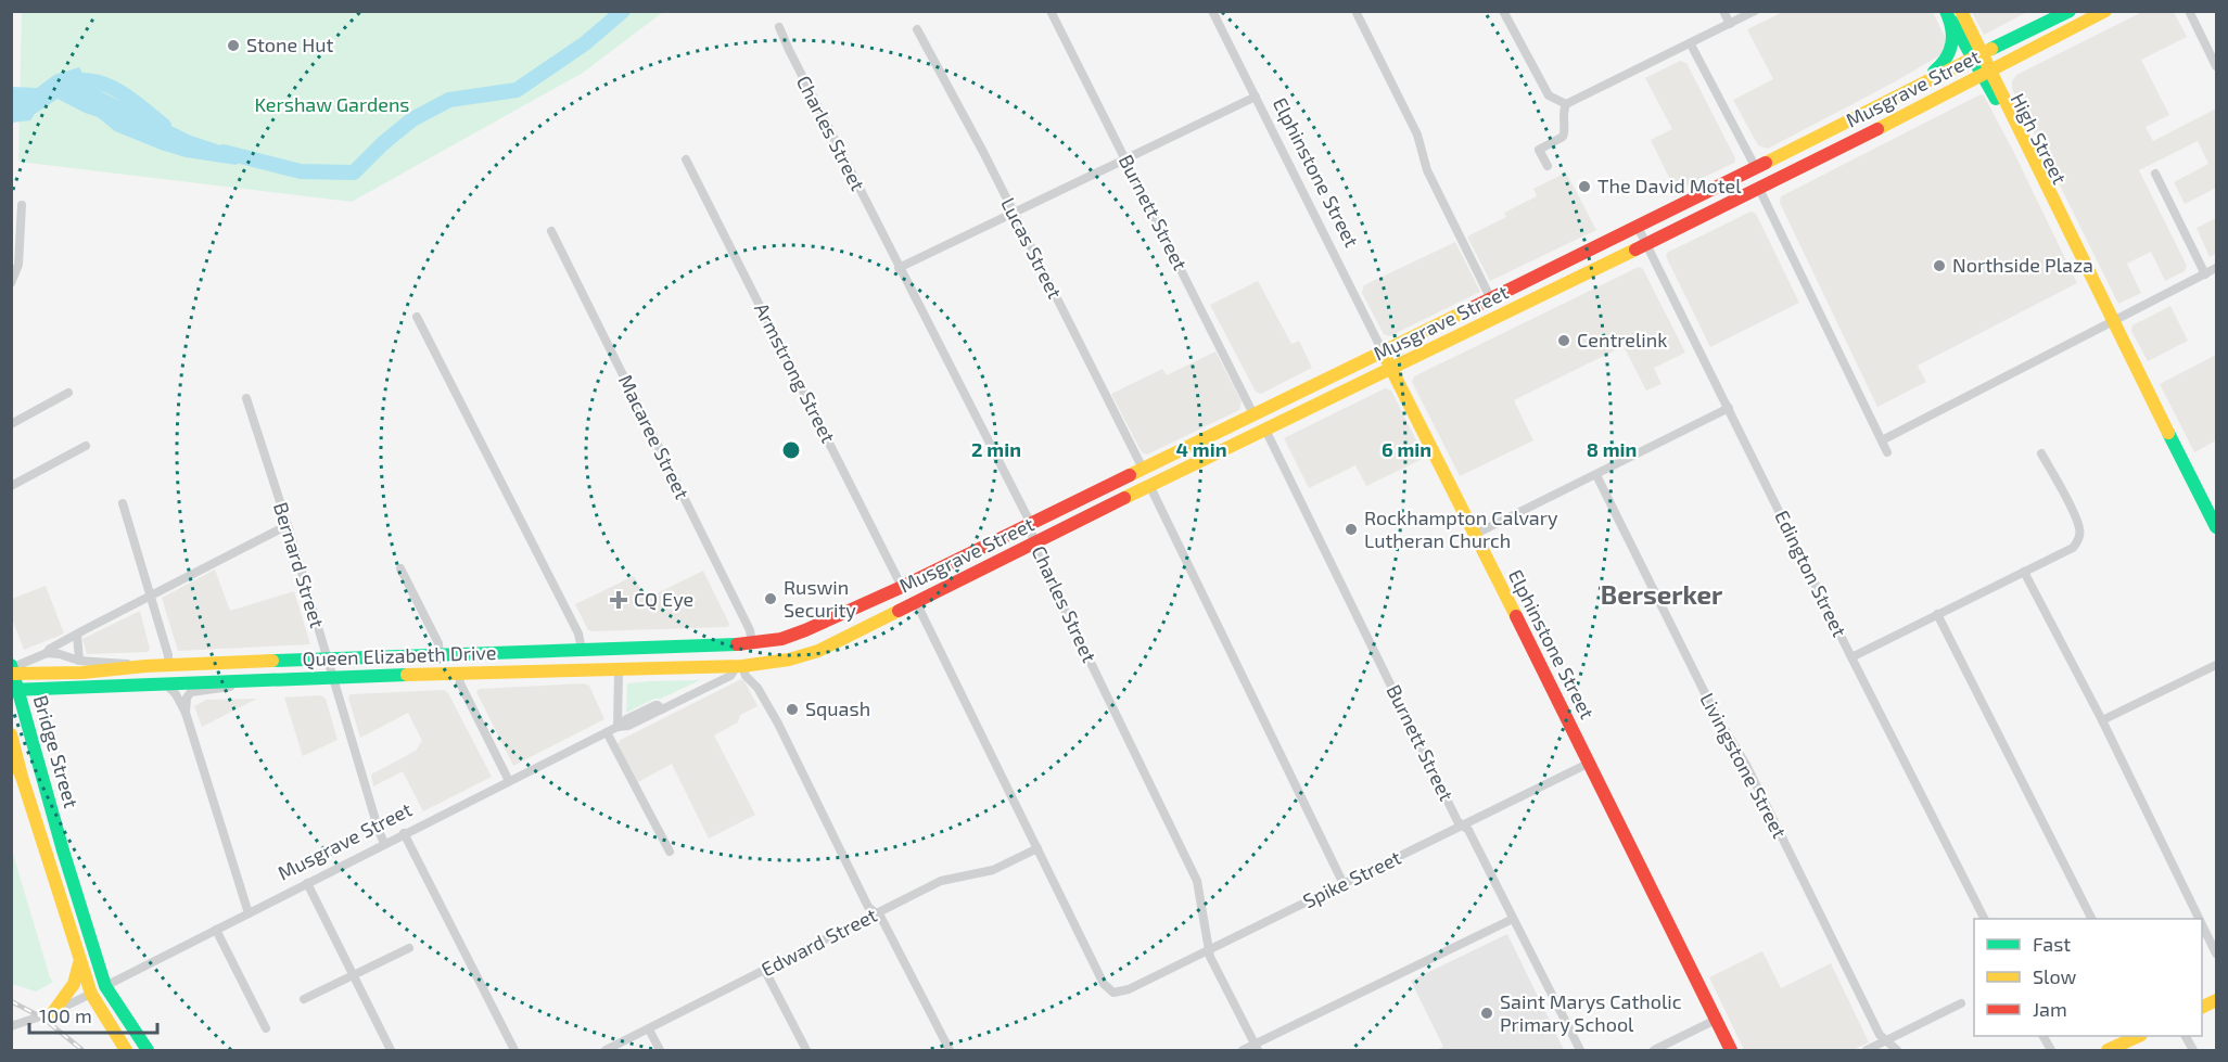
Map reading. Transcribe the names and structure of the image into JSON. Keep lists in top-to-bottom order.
{
  "streets": {
    "main road": [
      "Musgrave Street",
      "High Street",
      "Elphinstone Street",
      "Queen Elizabeth Drive",
      "Bridge Street"
    ],
    "street": [
      "Charles Street",
      "Burnett Street",
      "Lucas Street",
      "Armstrong Street",
      "Macaree Street",
      "Bernard Street",
      "Edington Street",
      "Livingstone Street",
      "Spike Street",
      "Edward Street"
    ]
  },
  "crossings": [
    ["Musgrave Street", "Charles Street"],
    ["Musgrave Street", "High Street"],
    ["Musgrave Street", "Elphinstone Street"],
    ["Musgrave Street", "Burnett Street"],
    ["Musgrave Street", "Lucas Street"],
    ["Musgrave Street", "Armstrong Street"],
    ["Musgrave Street", "Bernard Street"],
    ["Musgrave Street", "Edington Street"],
    ["Musgrave Street", "Queen Elizabeth Drive"],
    ["Musgrave Street", "Bridge Street"],
    ["Charles Street", "Spike Street"],
    ["Elphinstone Street", "Spike Street"],
    ["Burnett Street", "Spike Street"],
    ["Macaree Street", "Queen Elizabeth Drive"],
    ["Bernard Street", "Queen Elizabeth Drive"],
    ["Queen Elizabeth Drive", "Bridge Street"],
    ["Spike Street", "Edward Street"]
  ],
  "districts": ["Berserker"],
  "parks": ["Kershaw Gardens"],
  "places": {
    "other": [
      "Stone Hut",
      "The David Motel",
      "Northside Plaza",
      "Centrelink",
      "Rockhampton Calvary Lutheran Church",
      "Ruswin Security",
      "Squash",
      "Saint Marys Catholic Primary School"
    ],
    "health": ["CQ Eye"]
  },
  "legend": ["Fast", "Slow", "Jam"],
  "scale_bar": "100 m",
  "rings": [
    "2 min",
    "4 min",
    "6 min",
    "8 min"
  ]
}
